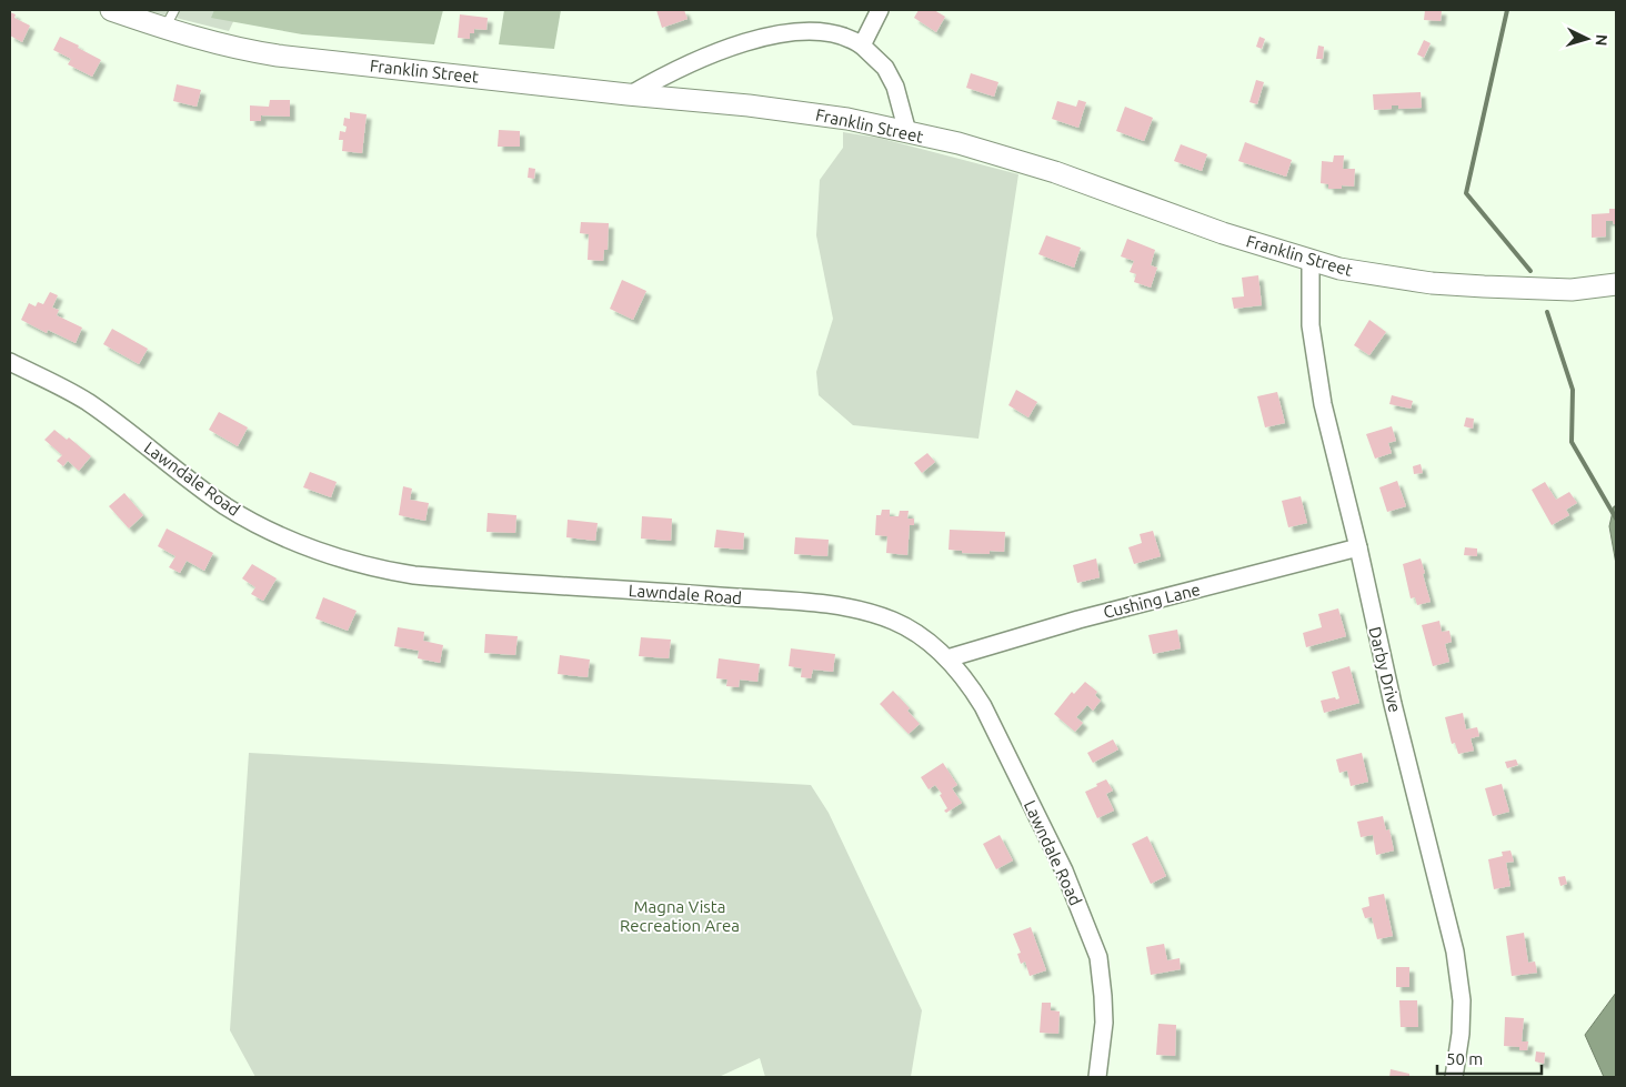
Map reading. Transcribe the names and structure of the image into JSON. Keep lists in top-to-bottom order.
{
  "streets": {
    "street": [
      "Franklin Street",
      "Lawndale Road",
      "Cushing Lane",
      "Darby Drive"
    ]
  },
  "crossings": [
    ["Franklin Street", "Darby Drive"],
    ["Lawndale Road", "Cushing Lane"],
    ["Cushing Lane", "Darby Drive"]
  ],
  "parks": ["Magna Vista Recreation Area"],
  "scale_bar": "50 m",
  "north": "right"
}
